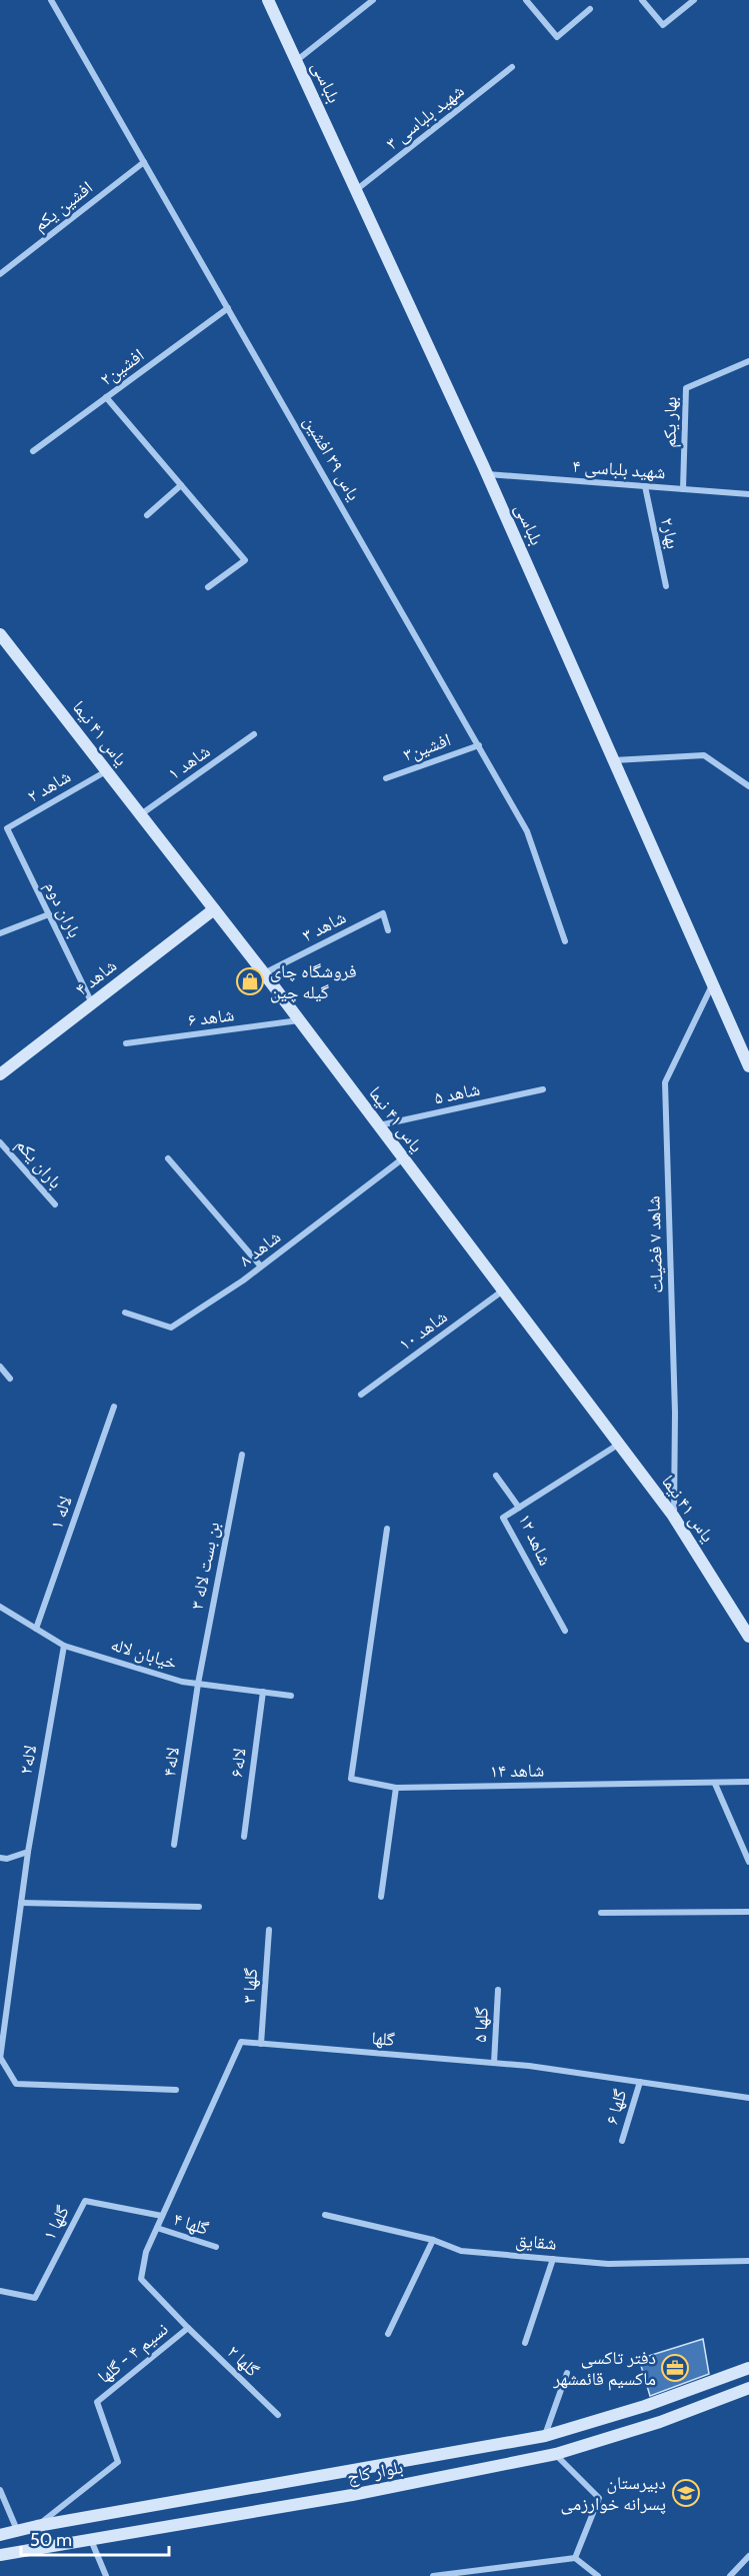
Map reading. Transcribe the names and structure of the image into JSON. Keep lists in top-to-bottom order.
{
  "streets": {
    "street": [
      "بلباسی",
      "شهید بلباسی ۳",
      "افشین یکم",
      "افشین۲",
      "بهار یکم",
      "یاس ۳۹ افشین",
      "شهید بلباسی ۴",
      "بهار۲",
      "یاس ۴۱ نیما",
      "افشین۳",
      "شاهد ۱",
      "شاهد ۲",
      "باران دوم",
      "شاهد ۳",
      "شاهد ۴",
      "شاهد ۶",
      "شاهد ۵",
      "باران یکم",
      "شاهد ۷ فضیلت",
      "شاهد ۸",
      "شاهد ۱۰",
      "لاله ۱",
      "شاهد ۱۲",
      "بن بست لاله ۳",
      "خیابان لاله",
      "لاله۲",
      "لاله۴",
      "لاله۶",
      "شاهد ۱۴",
      "گلها ۳",
      "گلها ۵",
      "گلها",
      "گلها ۶",
      "گلها ۱",
      "گلها ۴",
      "شقایق",
      "نسیم ۴ - گلها",
      "گلها ۲",
      "بلوار کاج"
    ]
  },
  "crossings": [
    ["بلباسی", "شهید بلباسی ۳"],
    ["بلباسی", "شهید بلباسی ۴"],
    ["بلباسی", "شاهد ۷ فضیلت"],
    ["افشین یکم", "یاس ۳۹ افشین"],
    ["افشین۲", "یاس ۳۹ افشین"],
    ["بهار یکم", "شهید بلباسی ۴"],
    ["یاس ۳۹ افشین", "افشین۳"],
    ["شهید بلباسی ۴", "بهار۲"],
    ["یاس ۴۱ نیما", "شاهد ۱"],
    ["یاس ۴۱ نیما", "شاهد ۲"],
    ["یاس ۴۱ نیما", "شاهد ۳"],
    ["یاس ۴۱ نیما", "شاهد ۴"],
    ["یاس ۴۱ نیما", "شاهد ۶"],
    ["یاس ۴۱ نیما", "شاهد ۵"],
    ["یاس ۴۱ نیما", "شاهد ۷ فضیلت"],
    ["یاس ۴۱ نیما", "شاهد ۸"],
    ["یاس ۴۱ نیما", "شاهد ۱۰"],
    ["یاس ۴۱ نیما", "شاهد ۱۲"],
    ["شاهد ۲", "باران دوم"],
    ["باران دوم", "شاهد ۴"],
    ["لاله ۱", "خیابان لاله"],
    ["بن بست لاله ۳", "خیابان لاله"],
    ["بن بست لاله ۳", "لاله۴"],
    ["خیابان لاله", "لاله۲"],
    ["خیابان لاله", "لاله۴"],
    ["خیابان لاله", "لاله۶"],
    ["گلها ۳", "گلها"],
    ["گلها ۵", "گلها"],
    ["گلها", "گلها ۶"],
    ["گلها", "گلها ۱"],
    ["گلها", "گلها ۴"],
    ["گلها", "نسیم ۴ - گلها"],
    ["نسیم ۴ - گلها", "گلها ۲"],
    ["نسیم ۴ - گلها", "بلوار کاج"]
  ],
  "places": {
    "shop": ["فروشگاه چای گیله‌ چین"],
    "office": ["دفتر تاکسی ماکسیم قائمشهر"],
    "school or university": ["دبیرستان پسرانه خوارزمی"]
  },
  "scale_bar": "50 m"
}
